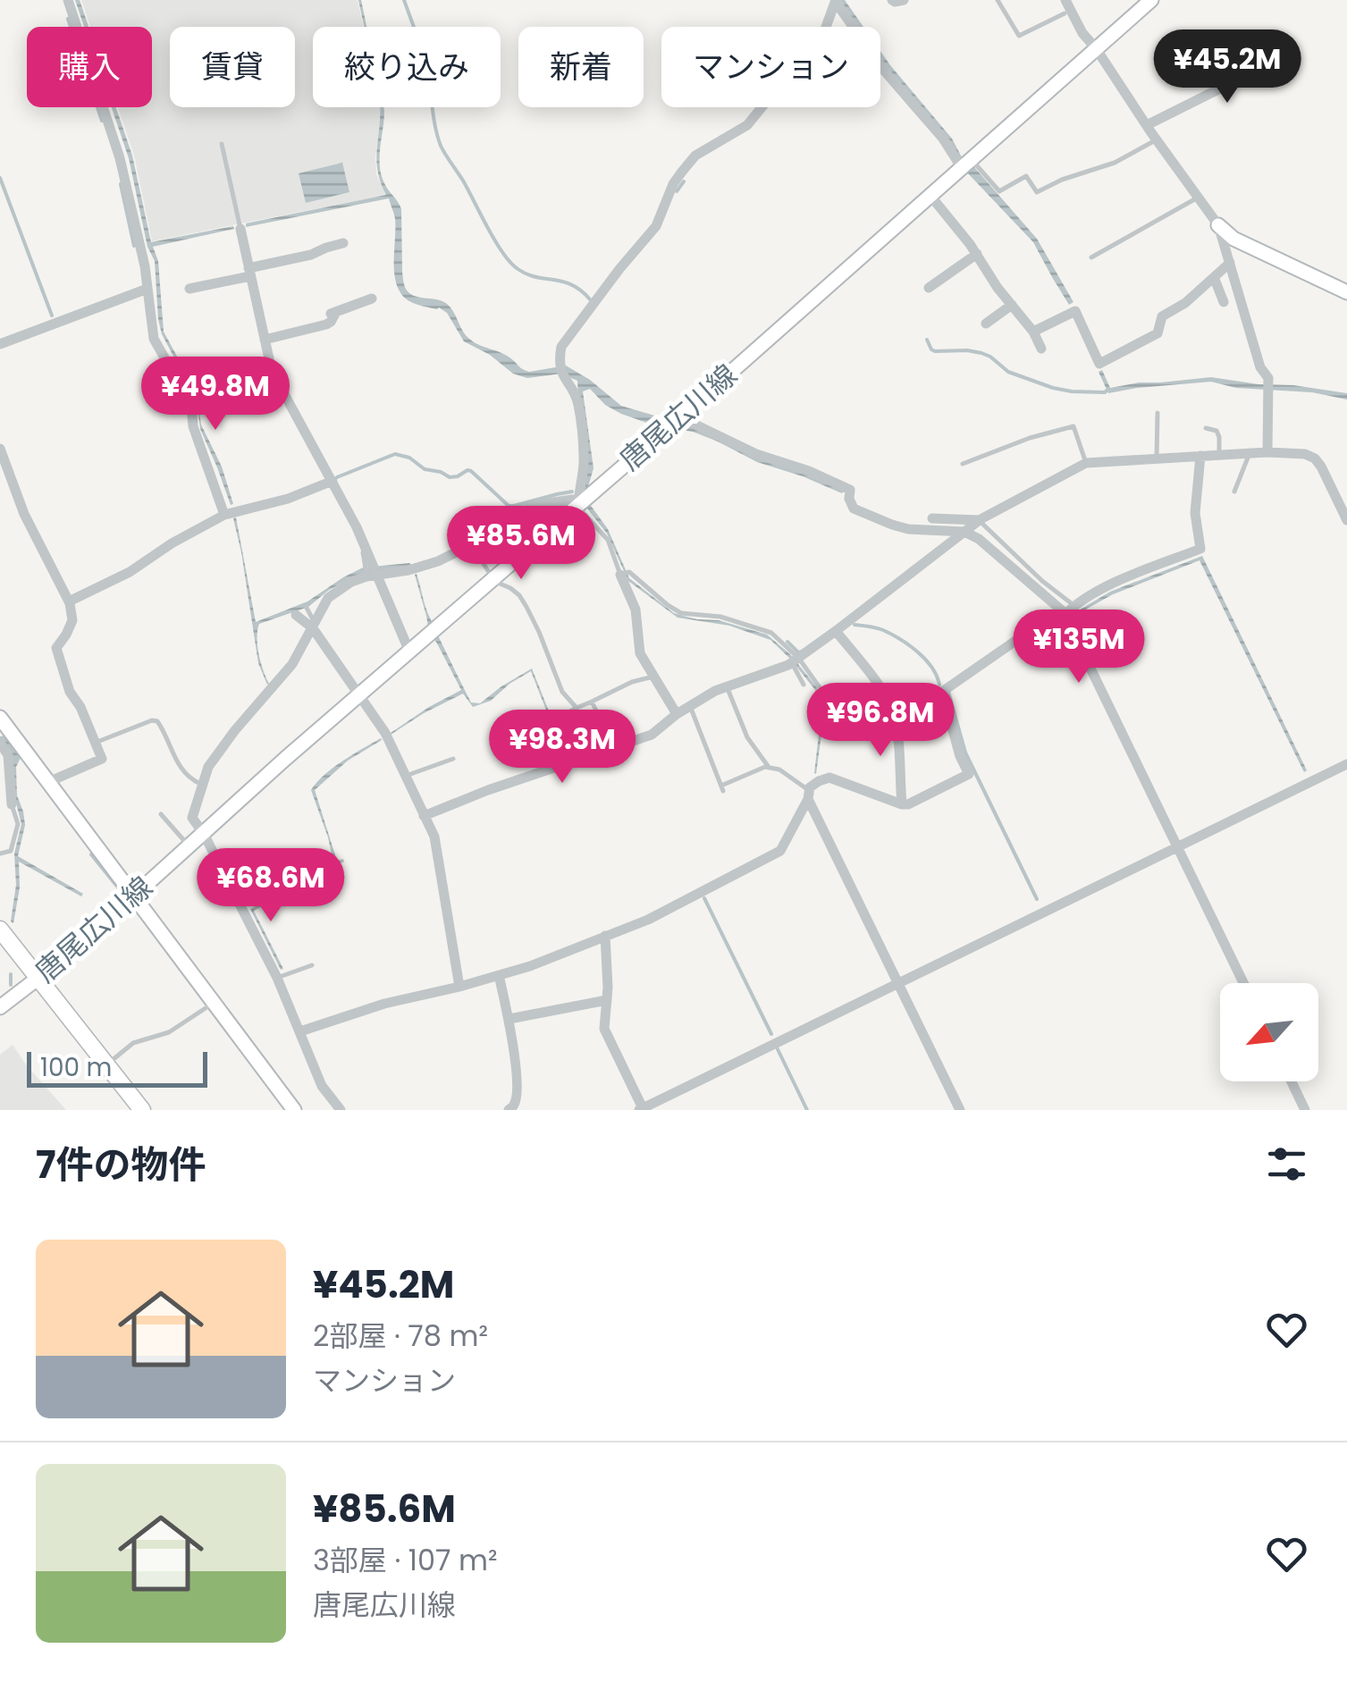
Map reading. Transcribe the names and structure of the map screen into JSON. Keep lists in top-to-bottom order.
{
  "streets": {
    "main road": ["唐尾広川線"]
  },
  "scale_bar": "100 m",
  "north": "bottom left",
  "page": {
    "chip": [
      "購入",
      "賃貸",
      "絞り込み",
      "新着",
      "マンション"
    ],
    "price": [
      "¥45.2M",
      "¥49.8M",
      "¥85.6M",
      "¥135M",
      "¥96.8M",
      "¥98.3M",
      "¥68.6M"
    ],
    "scale": "100 m",
    "heading": "7件の物件",
    "list": [
      {
        "name": "¥45.2M",
        "note": "2部屋 · 78 m² · マンション"
      },
      {
        "name": "¥85.6M",
        "note": "3部屋 · 107 m² · 唐尾広川線"
      }
    ]
  }
}
